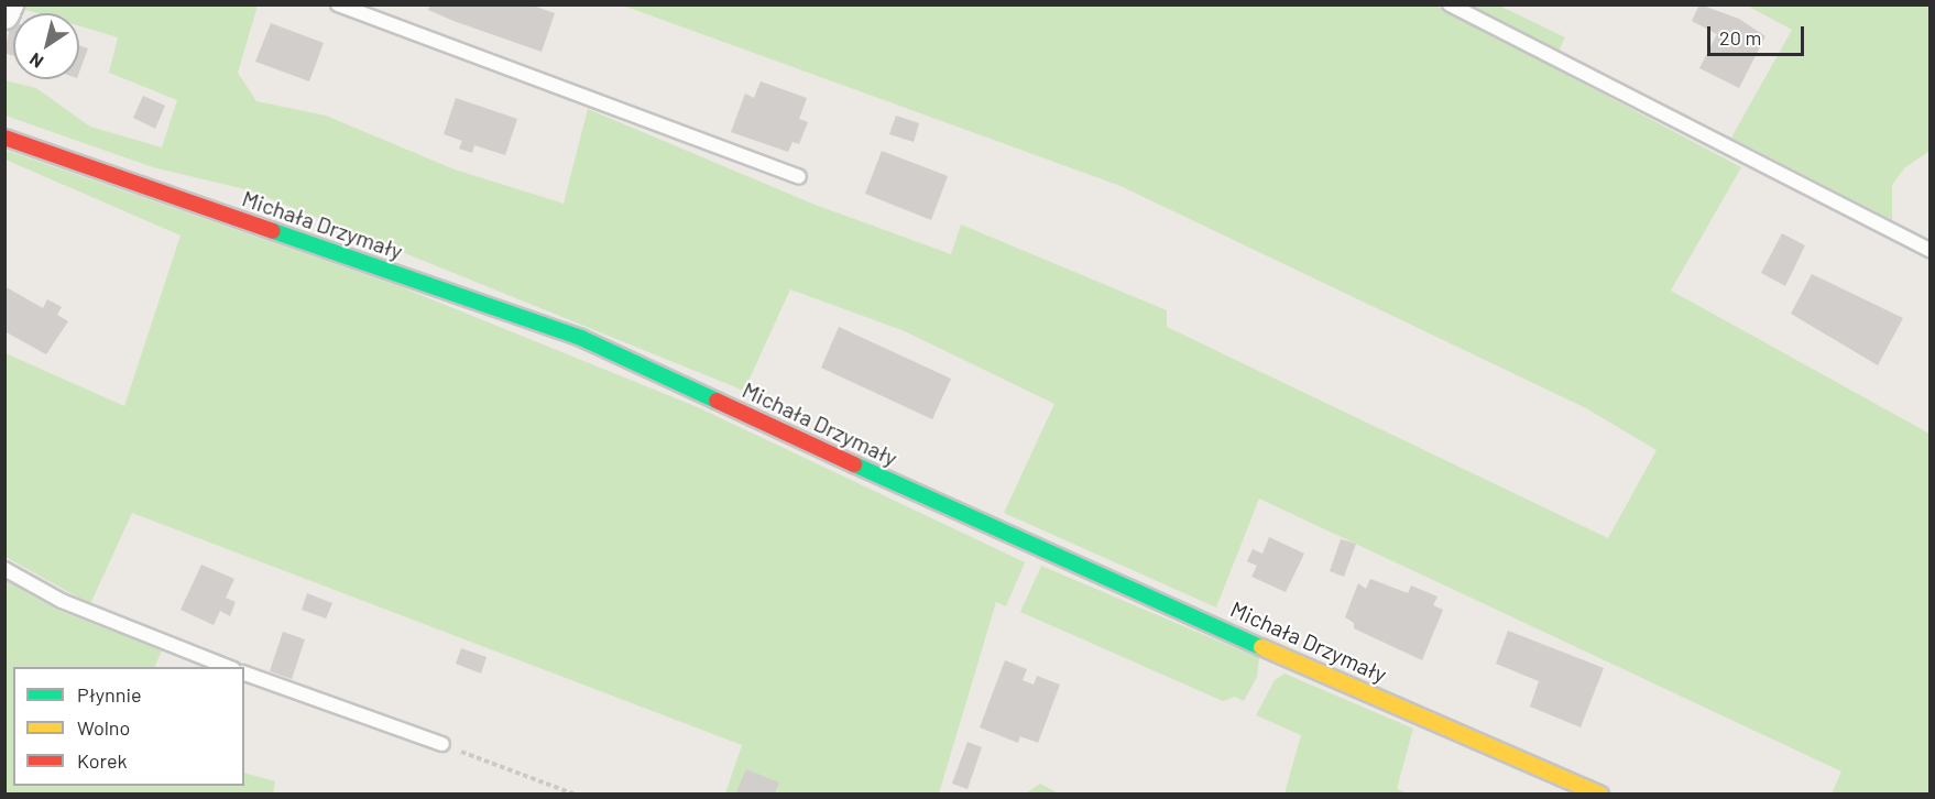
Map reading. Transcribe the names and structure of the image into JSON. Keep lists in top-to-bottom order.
{
  "streets": {
    "street": ["Michała Drzymały"]
  },
  "legend": ["Płynnie", "Wolno", "Korek"],
  "scale_bar": "20 m",
  "north": "bottom left"
}
